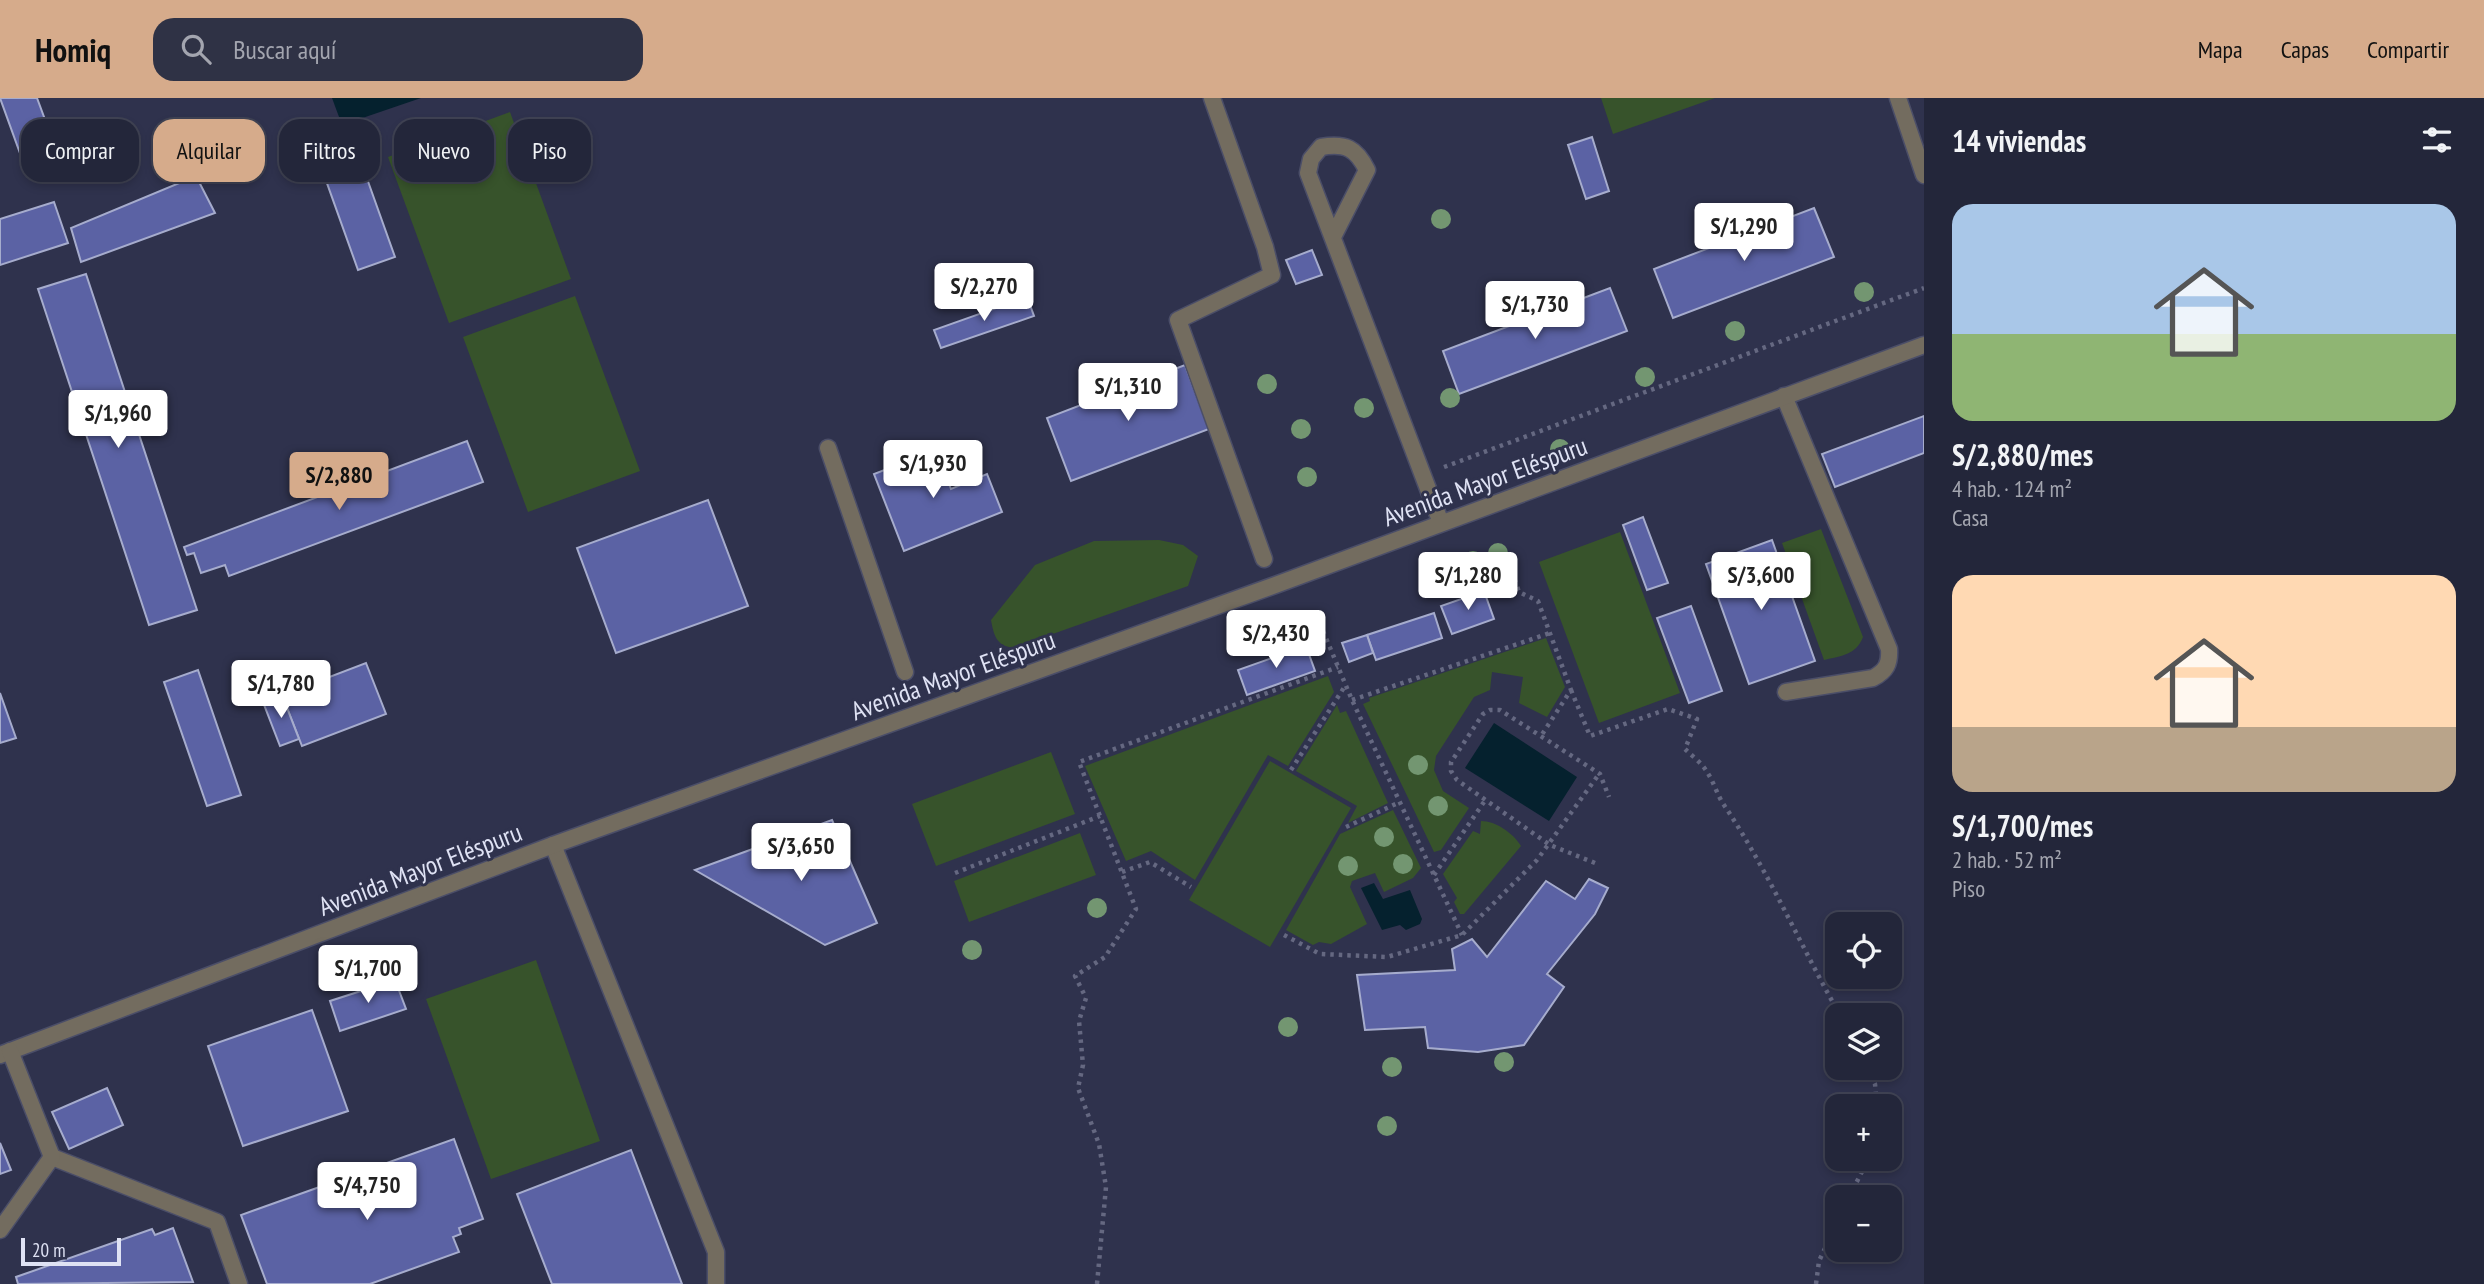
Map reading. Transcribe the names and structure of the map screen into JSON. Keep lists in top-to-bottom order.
{
  "streets": {
    "lane": ["Avenida Mayor Eléspuru"]
  },
  "scale_bar": "20 m",
  "page": {
    "header": "Homiq",
    "search": "Buscar aquí",
    "nav": ["Mapa", "Capas", "Compartir"],
    "heading": "14 viviendas",
    "chip": [
      "Comprar",
      "Alquilar",
      "Filtros",
      "Nuevo",
      "Piso"
    ],
    "list": [
      {
        "name": "S/2,880/mes",
        "note": "4 hab. · 124 m² · Casa"
      },
      {
        "name": "S/1,700/mes",
        "note": "2 hab. · 52 m² · Piso"
      }
    ],
    "price": [
      "S/1,290",
      "S/2,270",
      "S/1,730",
      "S/1,310",
      "S/1,960",
      "S/1,930",
      "S/2,880",
      "S/1,280",
      "S/3,600",
      "S/2,430",
      "S/1,780",
      "S/3,650",
      "S/1,700",
      "S/4,750"
    ],
    "map_buttons": ["+", "−"],
    "scale": "20 m"
  }
}
